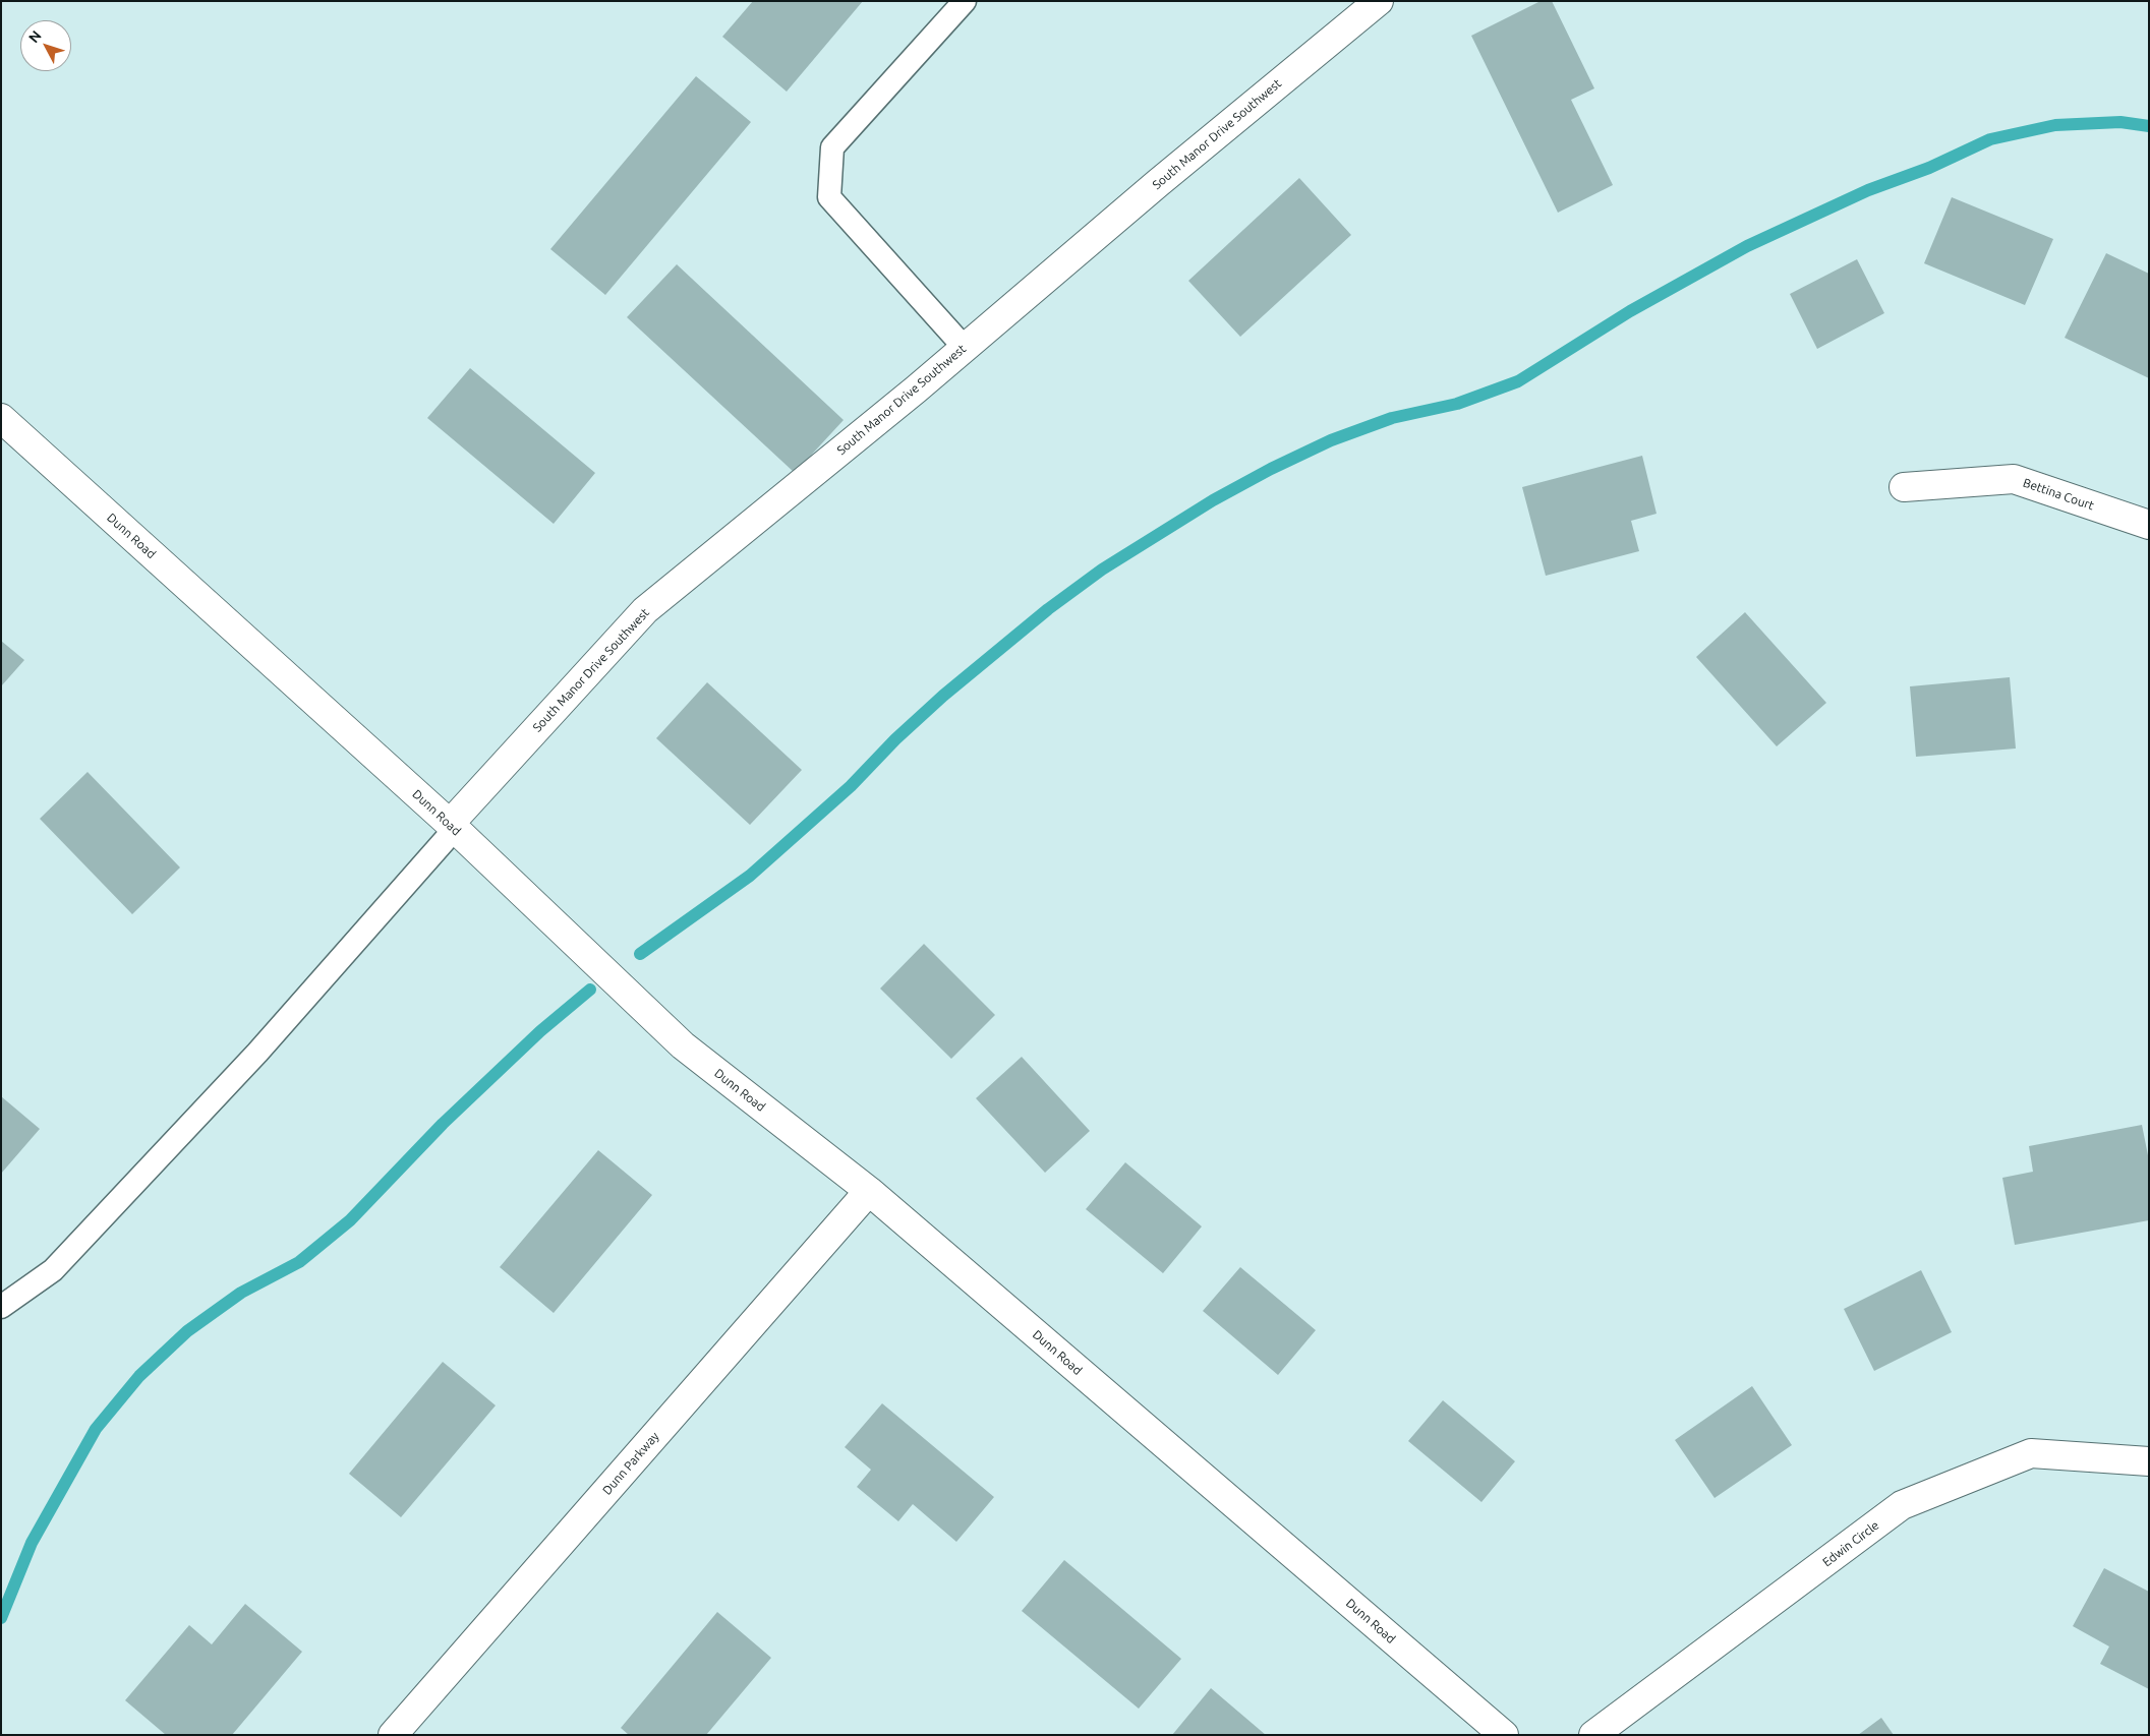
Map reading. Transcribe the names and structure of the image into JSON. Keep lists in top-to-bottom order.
{
  "streets": {
    "street": [
      "South Manor Drive Southwest",
      "Bettina Court",
      "Dunn Road",
      "Dunn Parkway",
      "Edwin Circle"
    ]
  },
  "crossings": [
    ["South Manor Drive Southwest", "Dunn Road"],
    ["Dunn Road", "Dunn Parkway"]
  ],
  "north": "top left"
}
